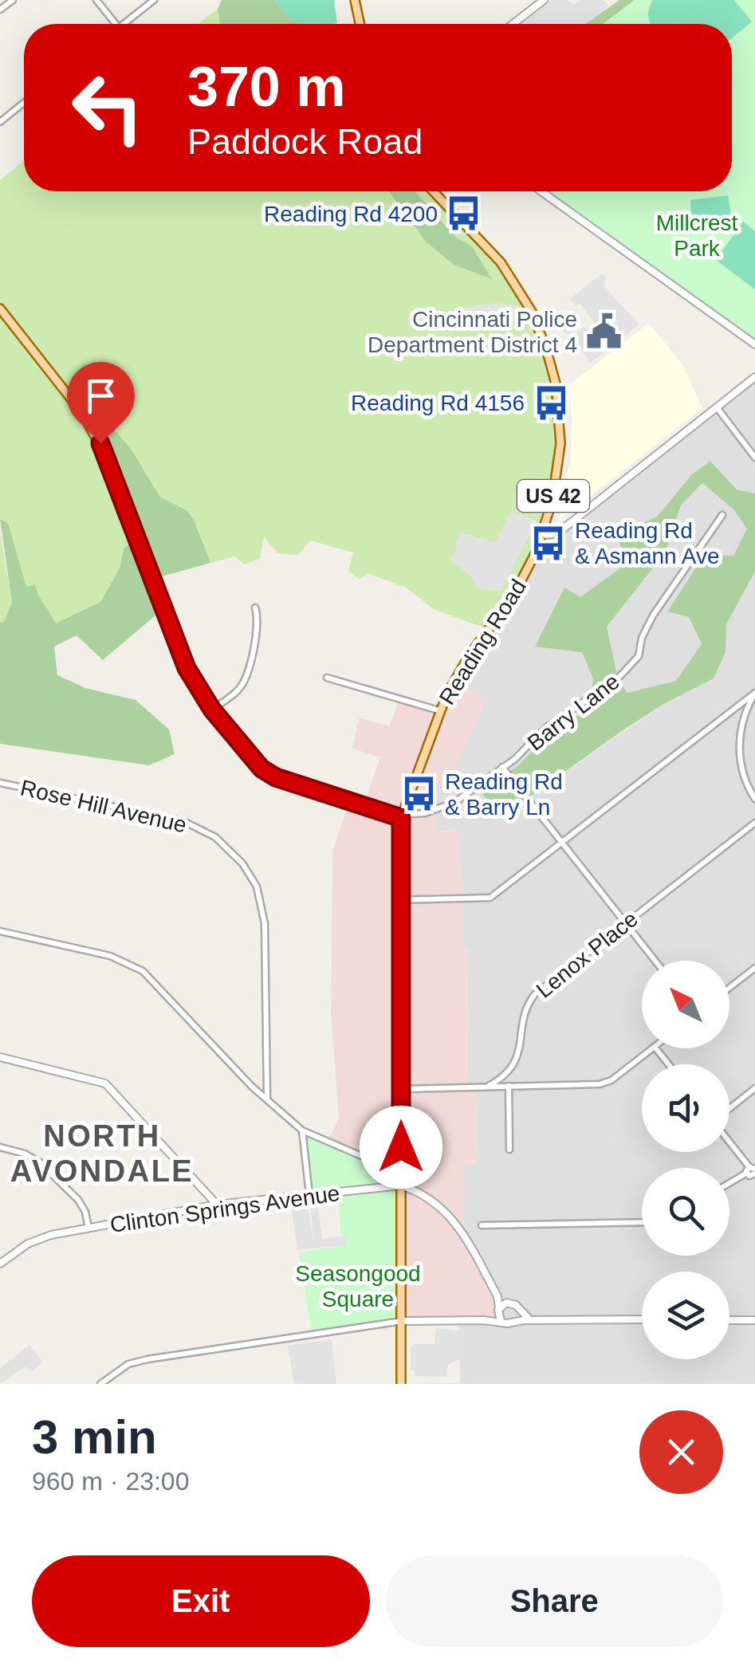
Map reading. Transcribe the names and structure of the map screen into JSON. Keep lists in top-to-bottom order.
{
  "streets": {
    "main road": ["US 42", "Reading Road"],
    "street": [
      "Barry Lane",
      "Rose Hill Avenue",
      "Lenox Place",
      "Clinton Springs Avenue"
    ]
  },
  "crossings": [
    ["Reading Road", "Barry Lane"],
    ["Reading Road", "Clinton Springs Avenue"]
  ],
  "districts": ["NORTH AVONDALE"],
  "parks": ["Millcrest Park", "Seasongood Square"],
  "places": {
    "bus stop": [
      "Reading Rd 4200",
      "Reading Rd 4156",
      "Reading Rd & Asmann Ave",
      "Reading Rd & Barry Ln"
    ],
    "public building": ["Cincinnati Police Department District 4"]
  },
  "north": "top left",
  "page": {
    "turn": ["370 m", "Paddock Road"],
    "heading": ["3 min", "960 m · 23:00"],
    "buttons": ["Exit", "Share"]
  }
}
